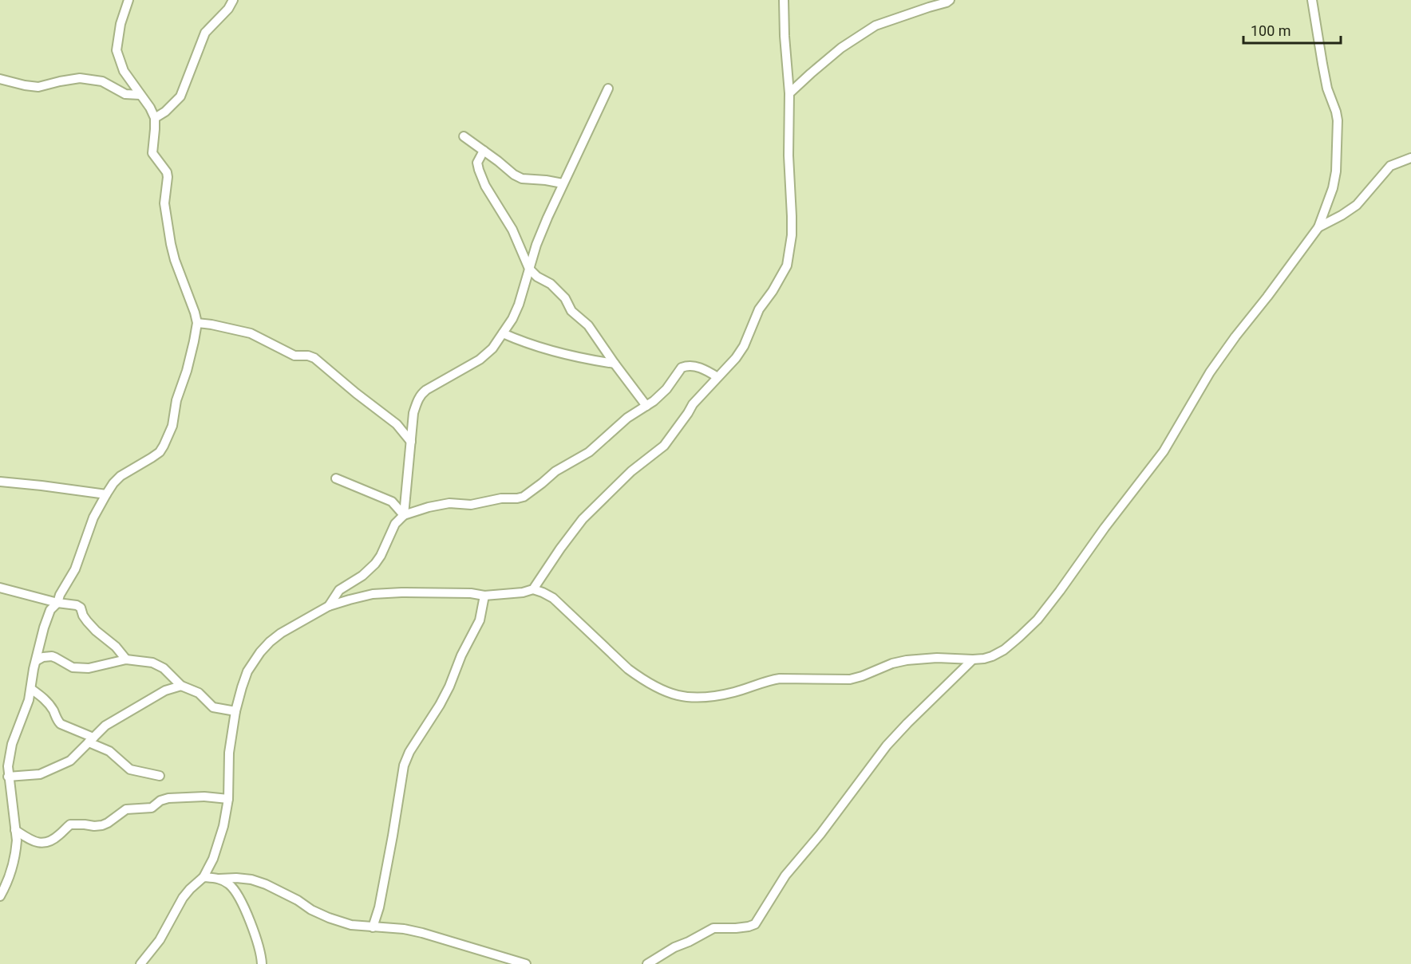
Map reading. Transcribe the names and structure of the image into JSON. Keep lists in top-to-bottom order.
{
  "scale_bar": "100 m"
}
